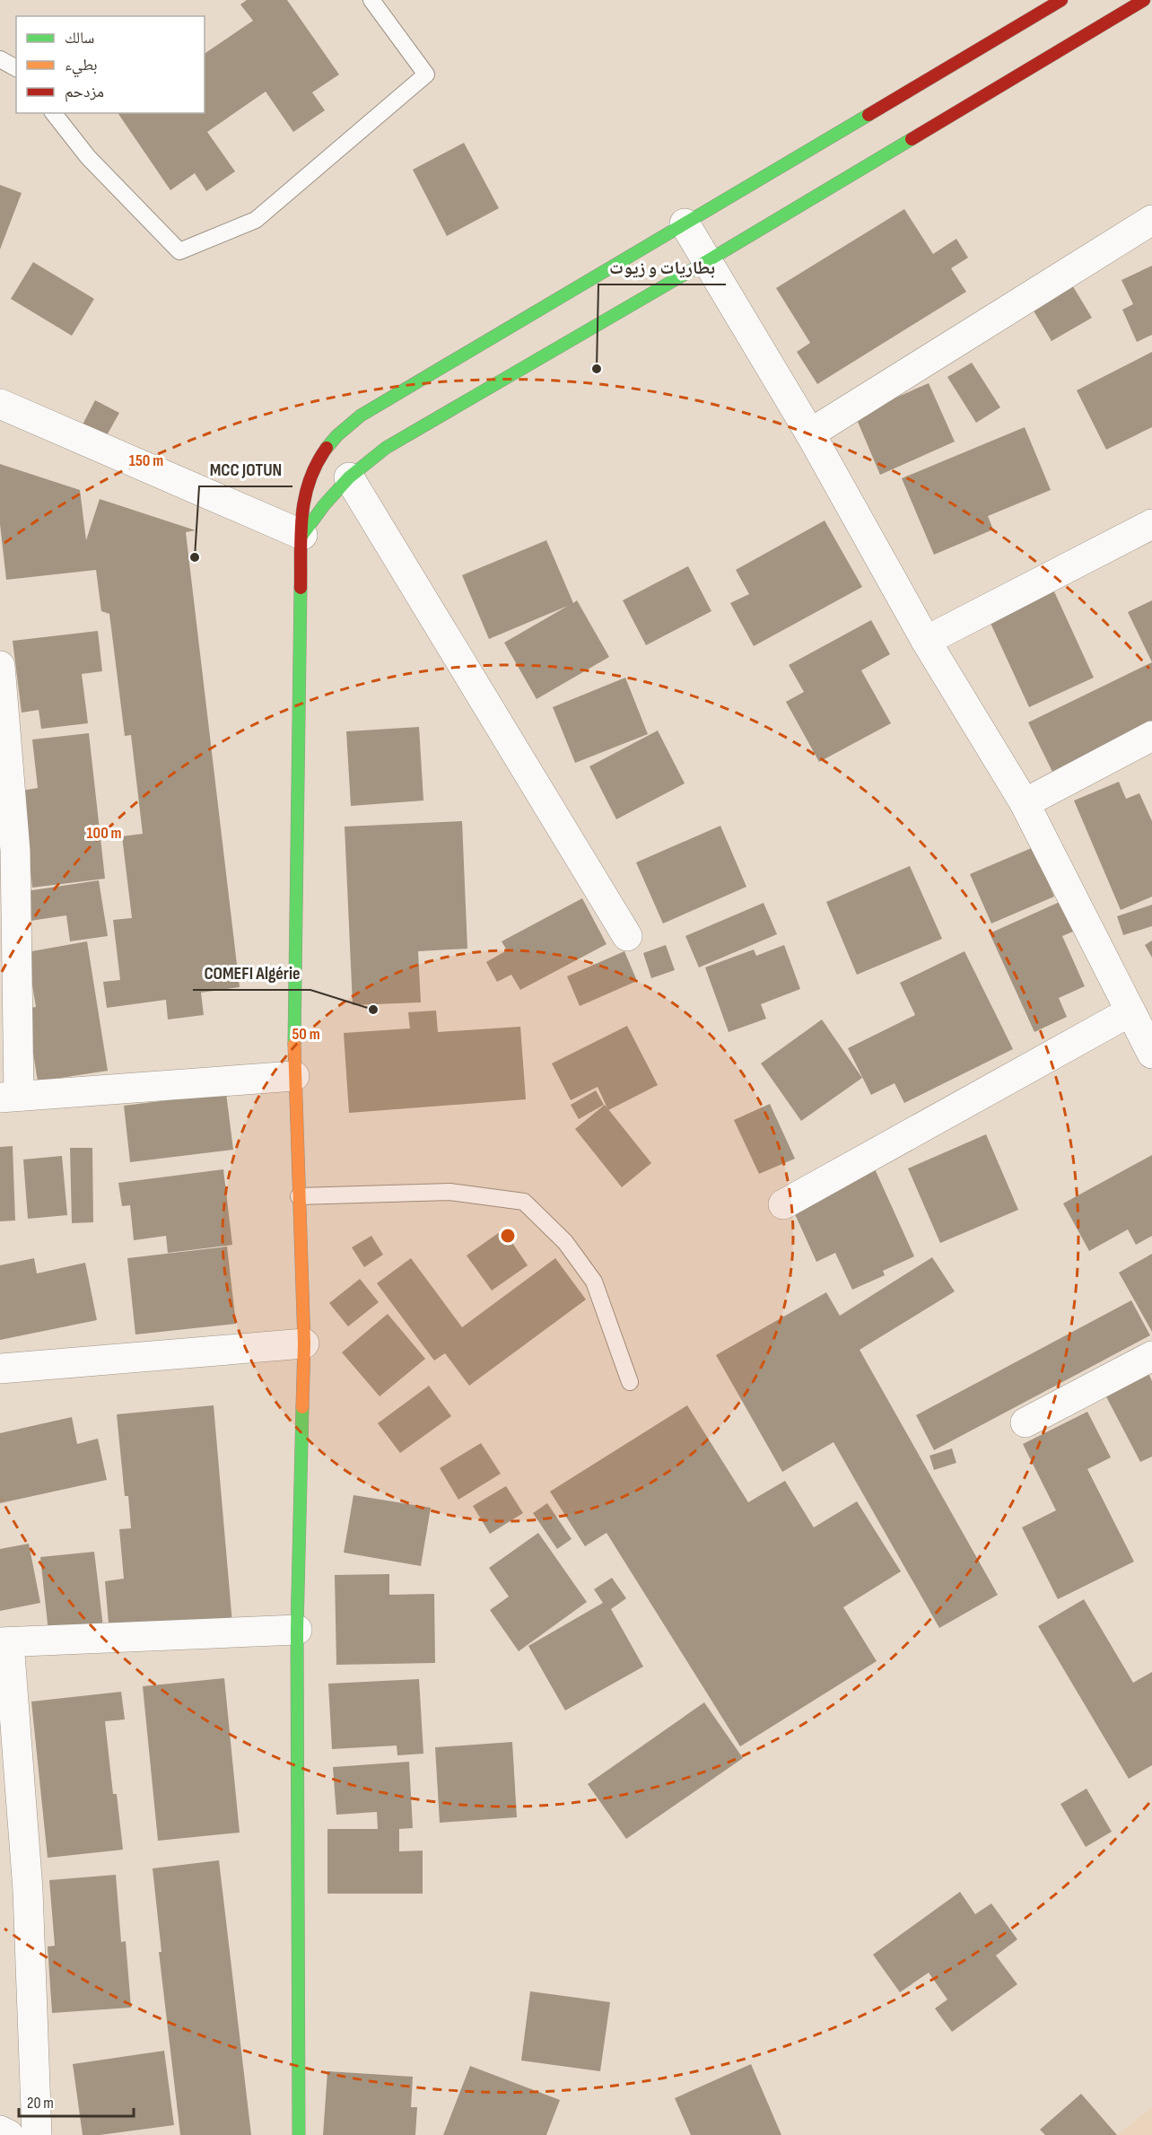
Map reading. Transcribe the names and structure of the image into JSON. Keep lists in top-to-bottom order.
{
  "places": ["بطاريات و زيوت", "MCC JOTUN", "COMEFI Algérie"],
  "legend": ["سالك", "بطيء", "مزدحم"],
  "scale_bar": "20 m",
  "rings": ["150 m", "100 m", "50 m"]
}
